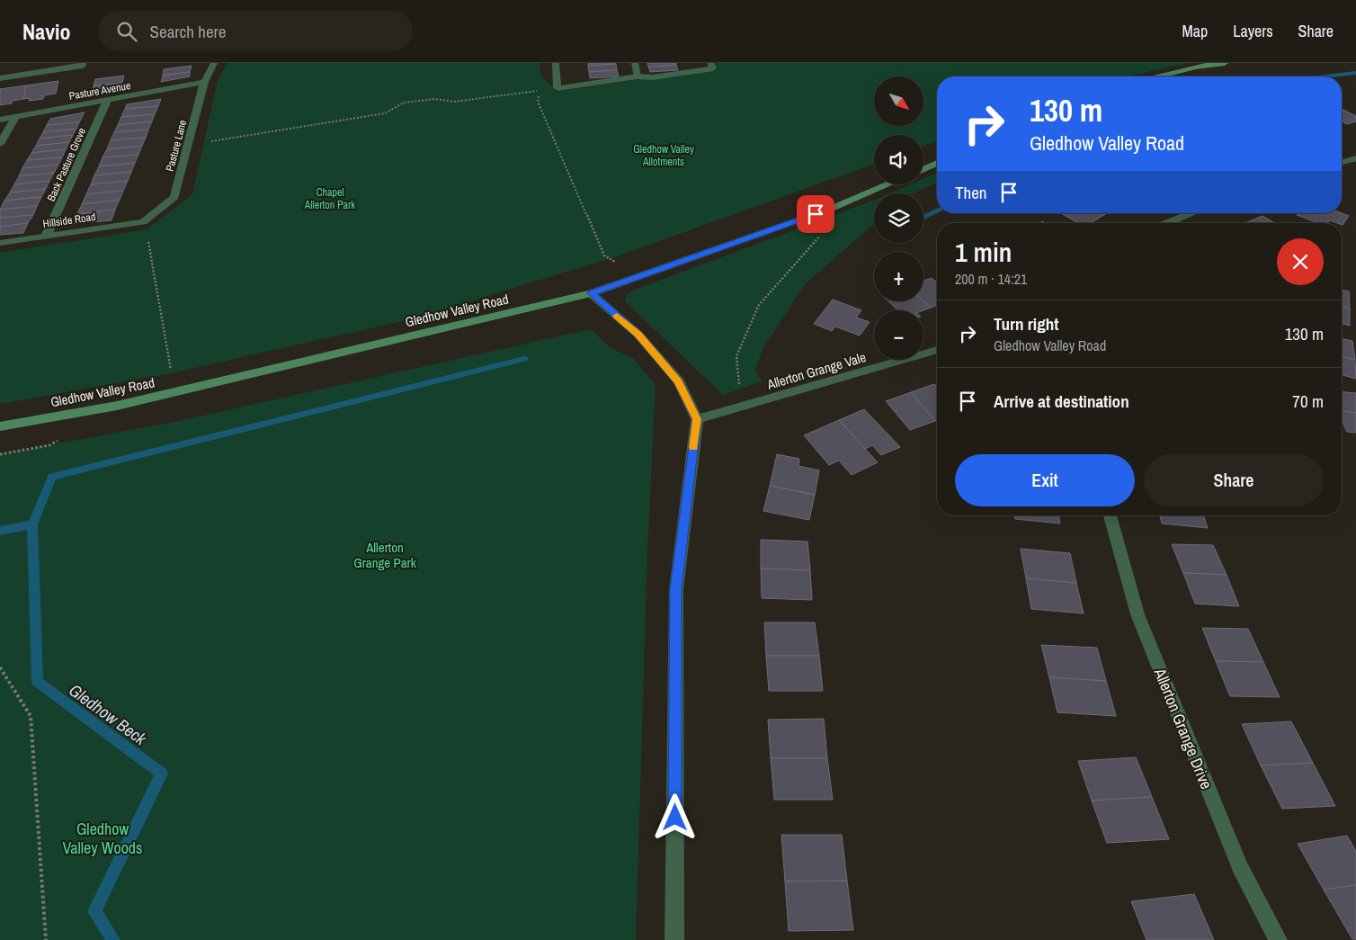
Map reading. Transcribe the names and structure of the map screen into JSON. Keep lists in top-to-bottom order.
{
  "streets": {
    "street": [
      "Pasture Avenue",
      "Pasture Lane",
      "Back Pasture Grove",
      "Hillside Road",
      "Gledhow Valley Road",
      "Allerton Grange Vale",
      "Allerton Grange Drive"
    ]
  },
  "crossings": [
    ["Pasture Avenue", "Pasture Lane"],
    ["Pasture Avenue", "Back Pasture Grove"],
    ["Pasture Lane", "Hillside Road"],
    ["Back Pasture Grove", "Hillside Road"]
  ],
  "water": ["Gledhow Beck"],
  "parks": [
    "Gledhow Valley Allotments",
    "Chapel Allerton Park",
    "Allerton Grange Park",
    "Gledhow Valley Woods"
  ],
  "north": "bottom right",
  "page": {
    "header": "Navio",
    "search": "Search here",
    "nav": ["Map", "Layers", "Share"],
    "map_buttons": ["+", "−"],
    "turn": ["130 m", "Gledhow Valley Road"],
    "then": "Then",
    "heading": ["1 min", "200 m · 14:21"],
    "list": [
      {
        "name": "Turn right",
        "note": "Gledhow Valley Road",
        "value": "130 m"
      },
      {
        "name": "Arrive at destination",
        "value": "70 m"
      }
    ],
    "buttons": ["Exit", "Share"]
  }
}
